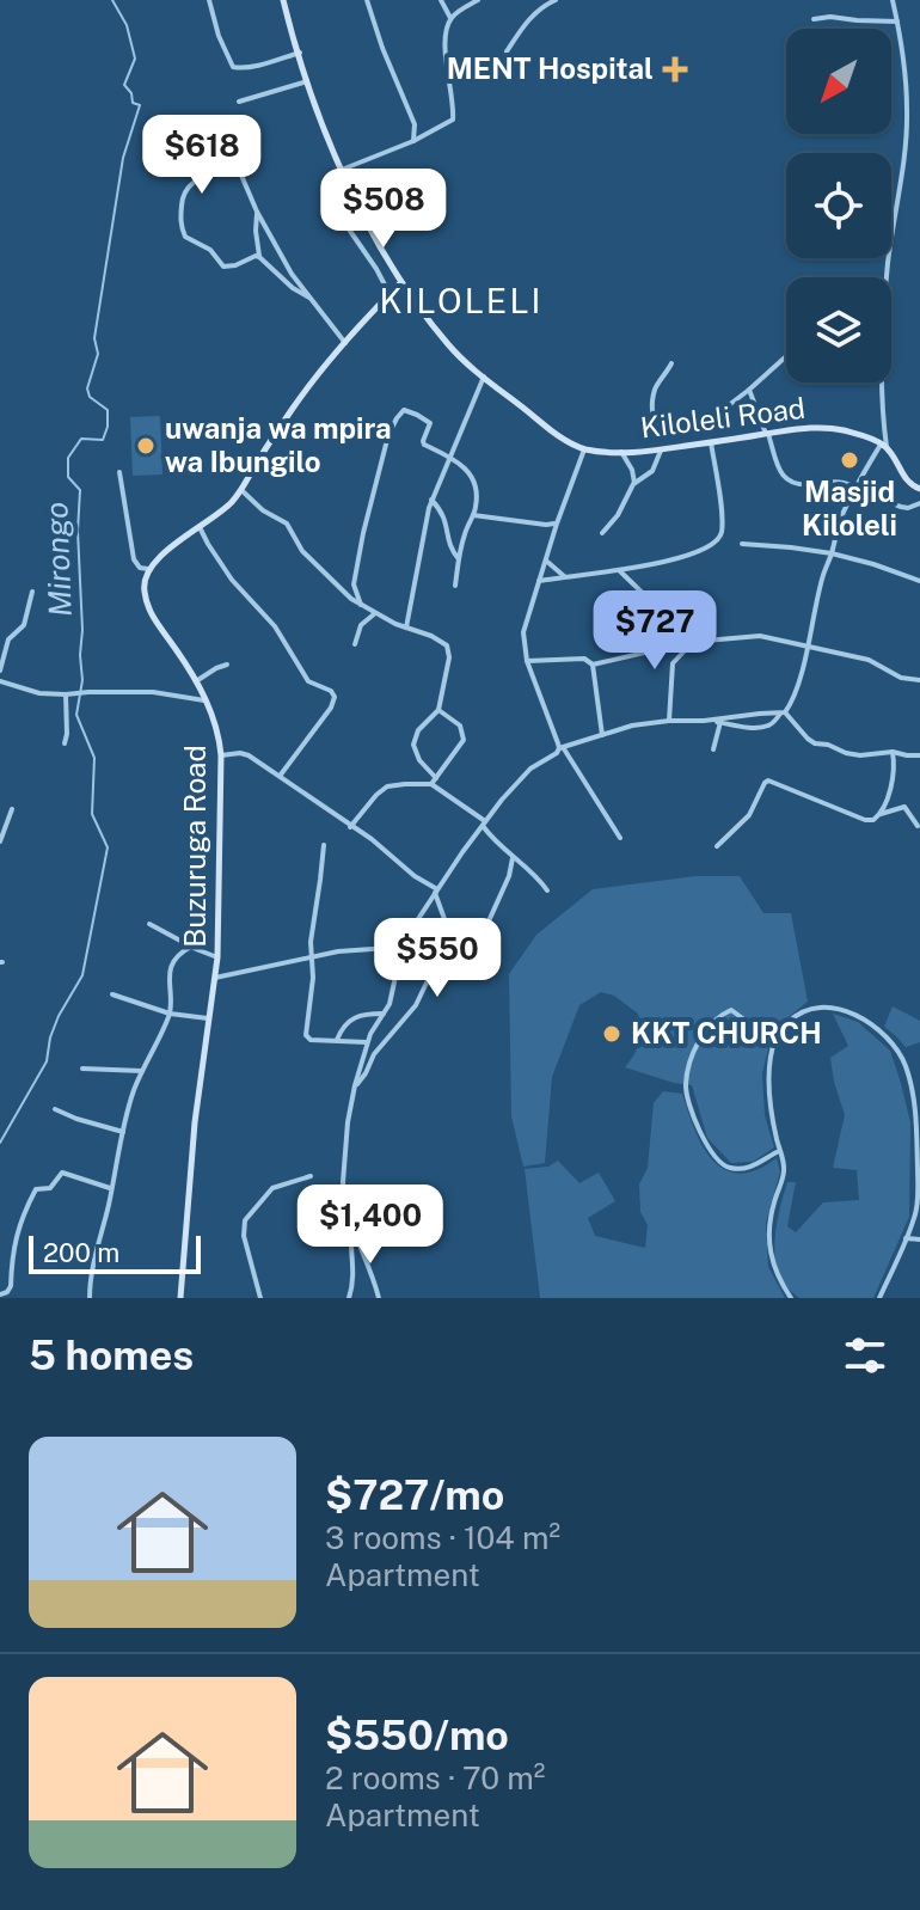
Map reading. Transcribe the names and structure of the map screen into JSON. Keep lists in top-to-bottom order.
{
  "streets": {
    "main road": ["Kiloleli Road", "Buzuruga Road"]
  },
  "districts": ["KILOLELI"],
  "water": ["Mirongo"],
  "places": {
    "health": ["MENT Hospital"],
    "other": ["uwanja wa mpira wa Ibungilo", "Masjid Kiloleli", "KKT CHURCH"]
  },
  "scale_bar": "200 m",
  "north": "bottom left",
  "page": {
    "price": [
      "$618",
      "$508",
      "$727",
      "$550",
      "$1,400"
    ],
    "scale": "200 m",
    "heading": "5 homes",
    "list": [
      {
        "name": "$727/mo",
        "note": "3 rooms · 104 m² · Apartment"
      },
      {
        "name": "$550/mo",
        "note": "2 rooms · 70 m² · Apartment"
      }
    ]
  }
}
